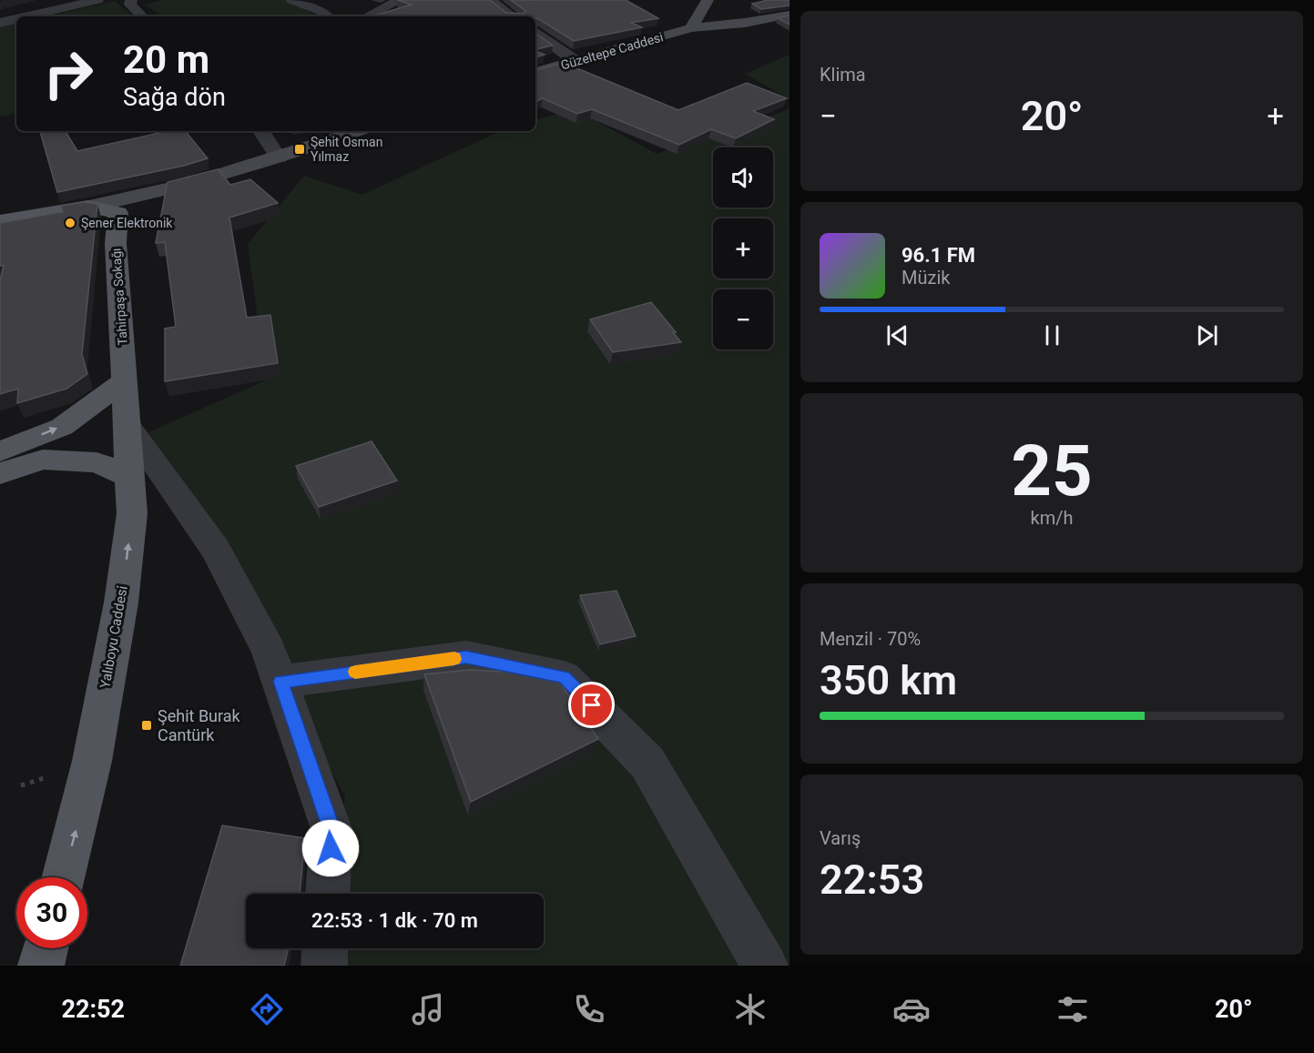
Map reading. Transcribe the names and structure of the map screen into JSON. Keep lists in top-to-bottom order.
{
  "streets": {
    "main road": ["Güzeltepe Caddesi", "Tahirpaşa Sokağı", "Yalıboyu Caddesi"]
  },
  "crossings": [
    ["Tahirpaşa Sokağı", "Yalıboyu Caddesi"]
  ],
  "one_way": ["Yalıboyu Caddesi"],
  "places": {
    "transit": ["Şehit Osman Yılmaz", "Şehit Burak Cantürk"],
    "other": ["Şener Elektronik"]
  },
  "page": {
    "tile": [
      "Klima",
      ["25", "km/h"],
      ["Menzil · 70%", "350 km"],
      ["Varış", "22:53"]
    ],
    "turn": ["20 m", "Sağa dön"],
    "heat": ["−", "20°", "+"],
    "map_buttons": ["+", "−"],
    "song": ["96.1 FM", "Müzik"],
    "limit": "30",
    "trip": "22:53 · 1 dk · 70 m",
    "tabs": ["22:52", "20°"]
  }
}
